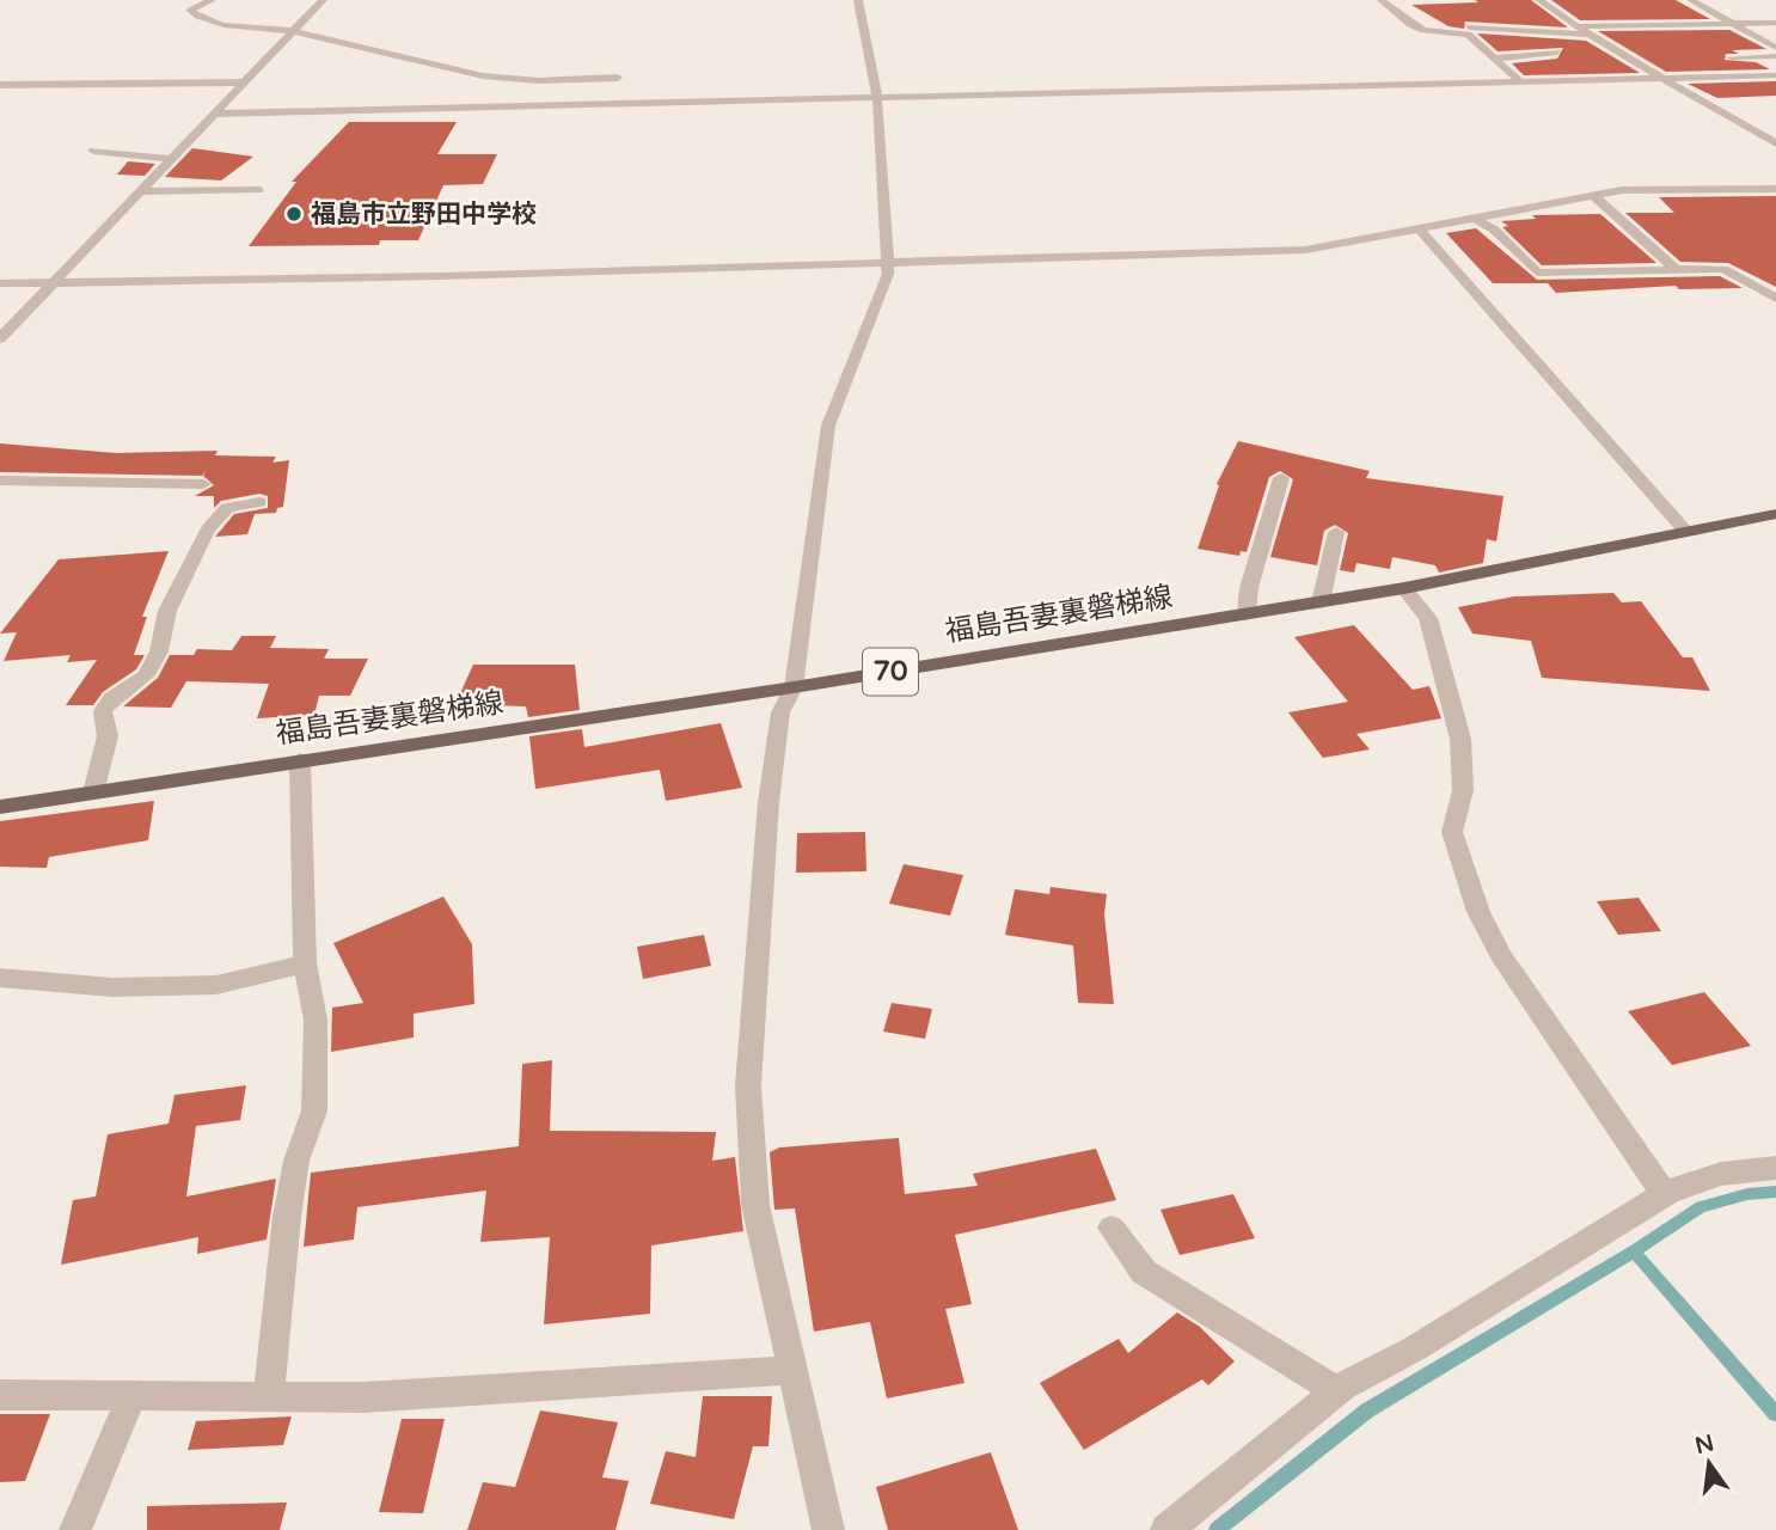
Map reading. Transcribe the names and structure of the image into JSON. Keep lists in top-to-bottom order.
{
  "streets": {
    "main road": ["福島吾妻裏磐梯線", "70"]
  },
  "places": ["福島市立野田中学校"],
  "north": "top"
}
